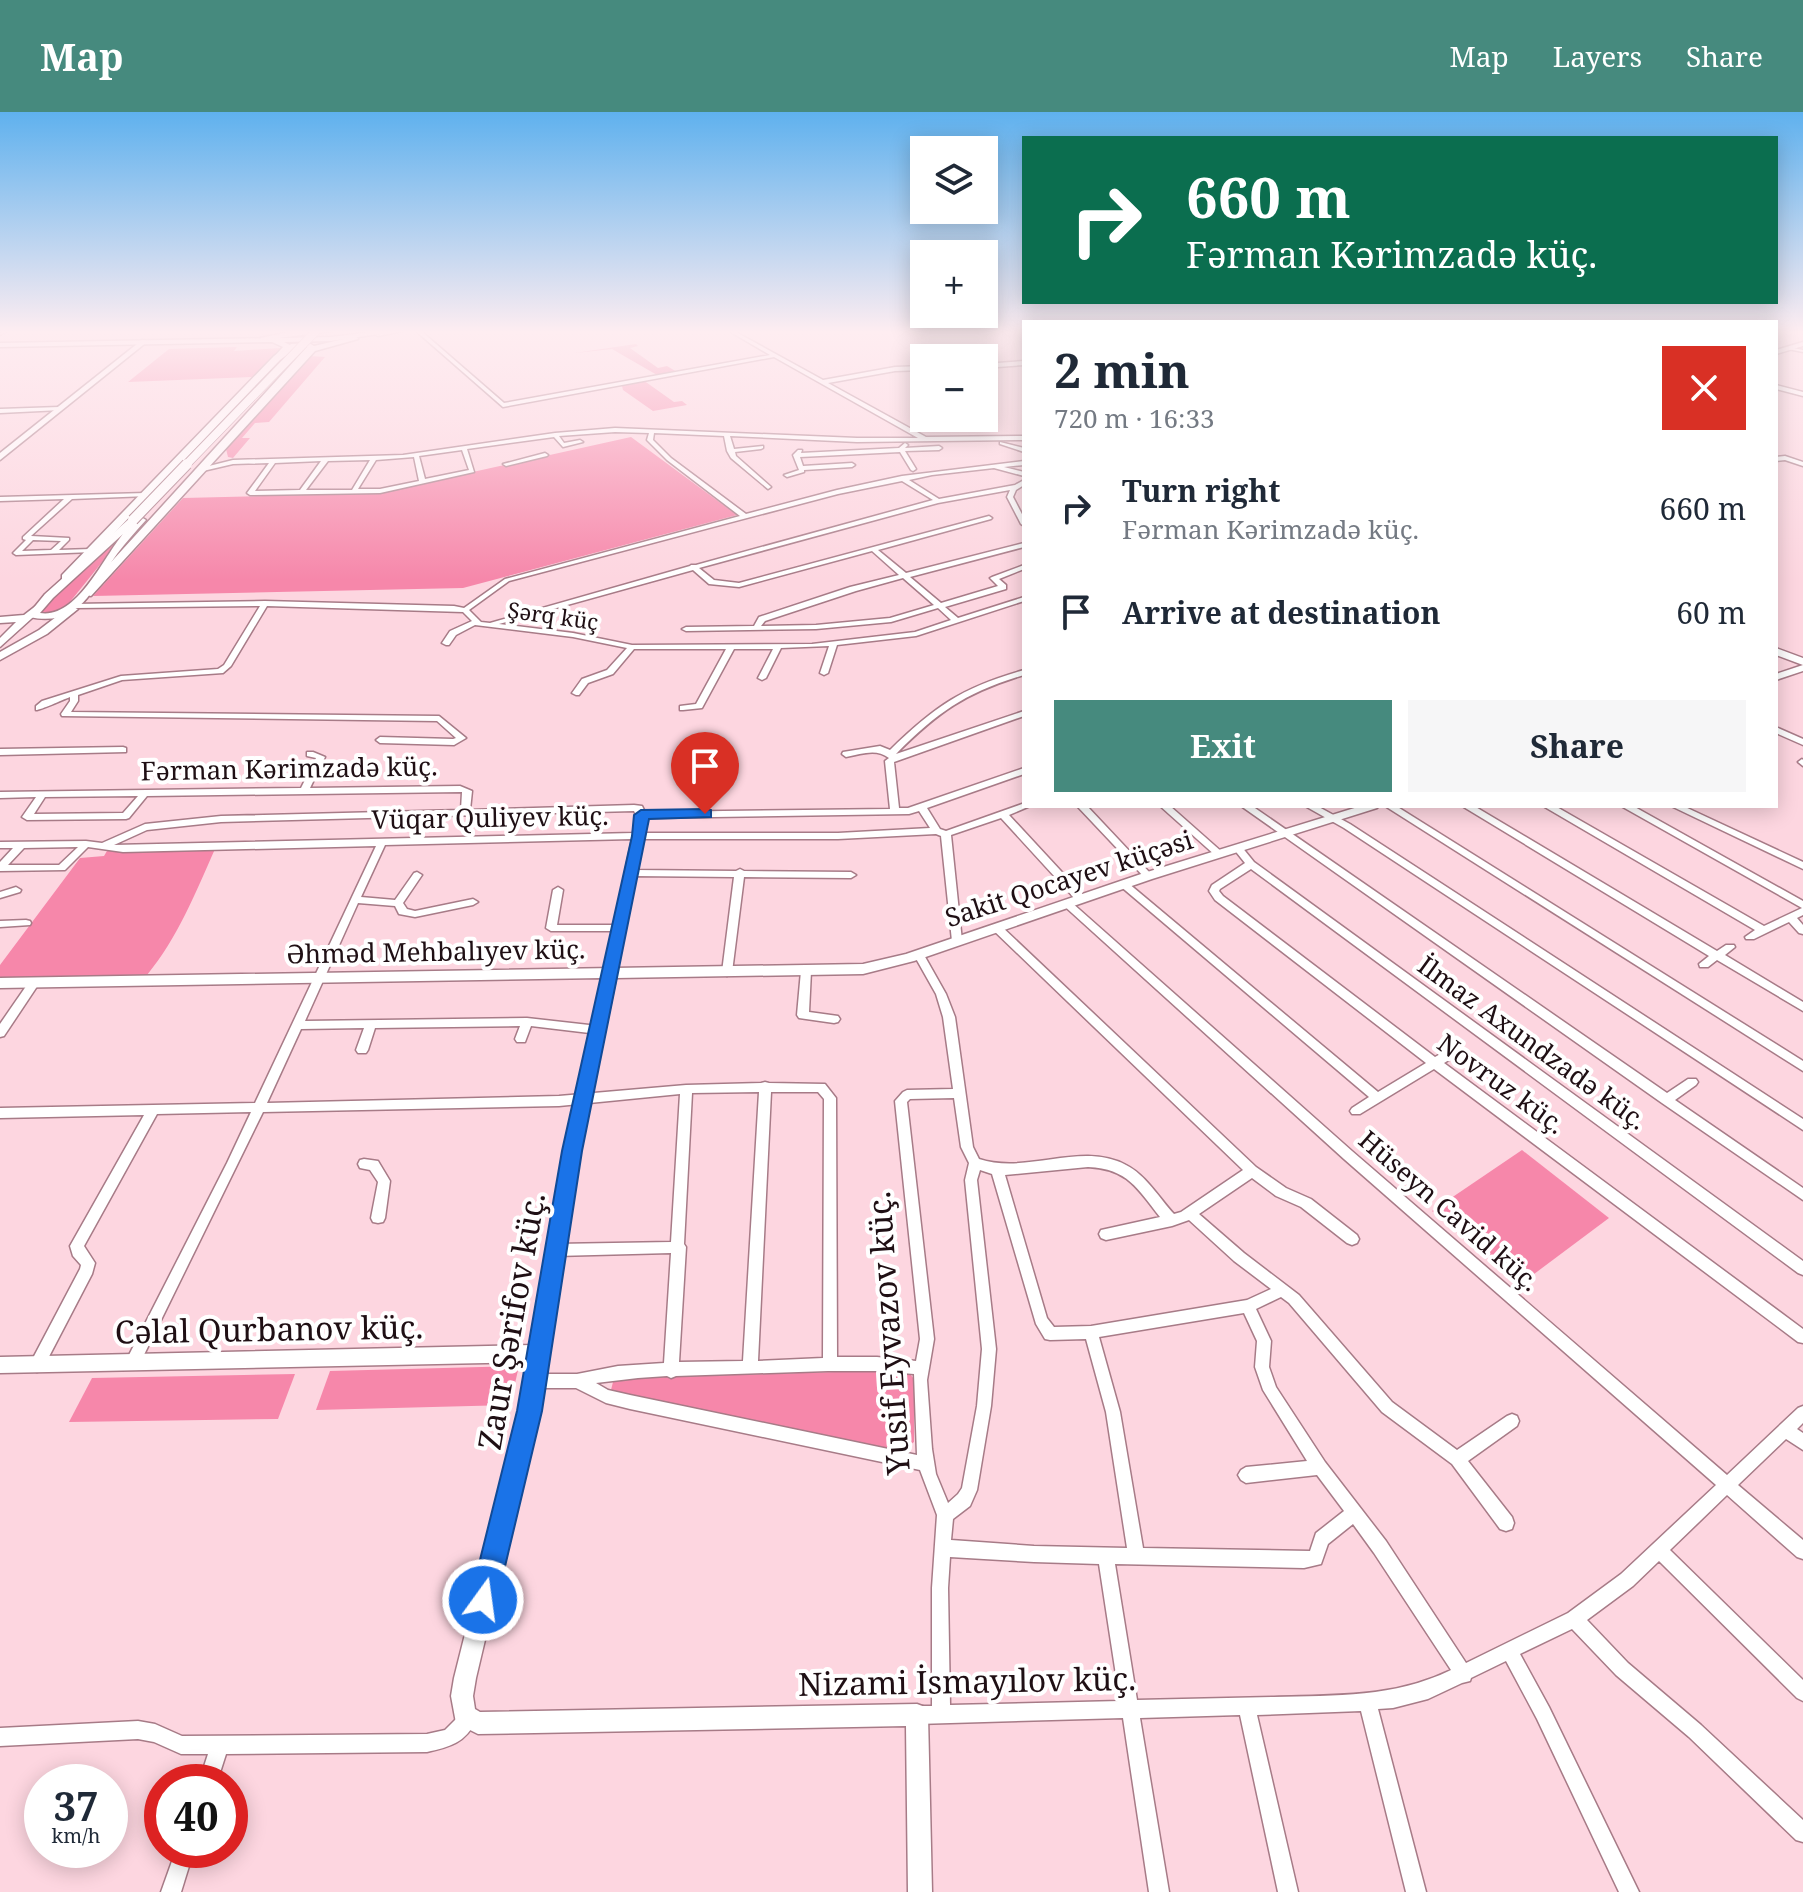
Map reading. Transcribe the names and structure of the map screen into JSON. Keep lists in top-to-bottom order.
{
  "streets": {
    "street": [
      "Şərq küç",
      "Fərman Kərimzadə küç.",
      "Vüqar Quliyev küç.",
      "Sakit Qocayev küçəsi",
      "Əhməd Mehbalıyev küç.",
      "İlmaz Axundzadə küç.",
      "Novruz küç.",
      "Hüseyn Cavid küç.",
      "Zaur Şərifov küç.",
      "Cəlal Qurbanov küç.",
      "Yusif Eyvazov küç.",
      "Nizami İsmayılov küç."
    ]
  },
  "crossings": [
    ["Vüqar Quliyev küç.", "Zaur Şərifov küç."],
    ["Sakit Qocayev küçəsi", "Əhməd Mehbalıyev küç."],
    ["Sakit Qocayev küçəsi", "İlmaz Axundzadə küç."],
    ["Sakit Qocayev küçəsi", "Hüseyn Cavid küç."],
    ["Əhməd Mehbalıyev küç.", "Zaur Şərifov küç."],
    ["İlmaz Axundzadə küç.", "Novruz küç."],
    ["Hüseyn Cavid küç.", "Nizami İsmayılov küç."],
    ["Zaur Şərifov küç.", "Cəlal Qurbanov küç."],
    ["Zaur Şərifov küç.", "Nizami İsmayılov küç."],
    ["Yusif Eyvazov küç.", "Nizami İsmayılov küç."]
  ],
  "page": {
    "header": "Map",
    "nav": ["Map", "Layers", "Share"],
    "map_buttons": ["+", "−"],
    "turn": ["660 m", "Fərman Kərimzadə küç."],
    "heading": ["2 min", "720 m · 16:33"],
    "list": [
      {
        "name": "Turn right",
        "note": "Fərman Kərimzadə küç.",
        "value": "660 m"
      },
      {
        "name": "Arrive at destination",
        "value": "60 m"
      }
    ],
    "buttons": ["Exit", "Share"],
    "speed": "37 km/h",
    "limit": "40"
  }
}
